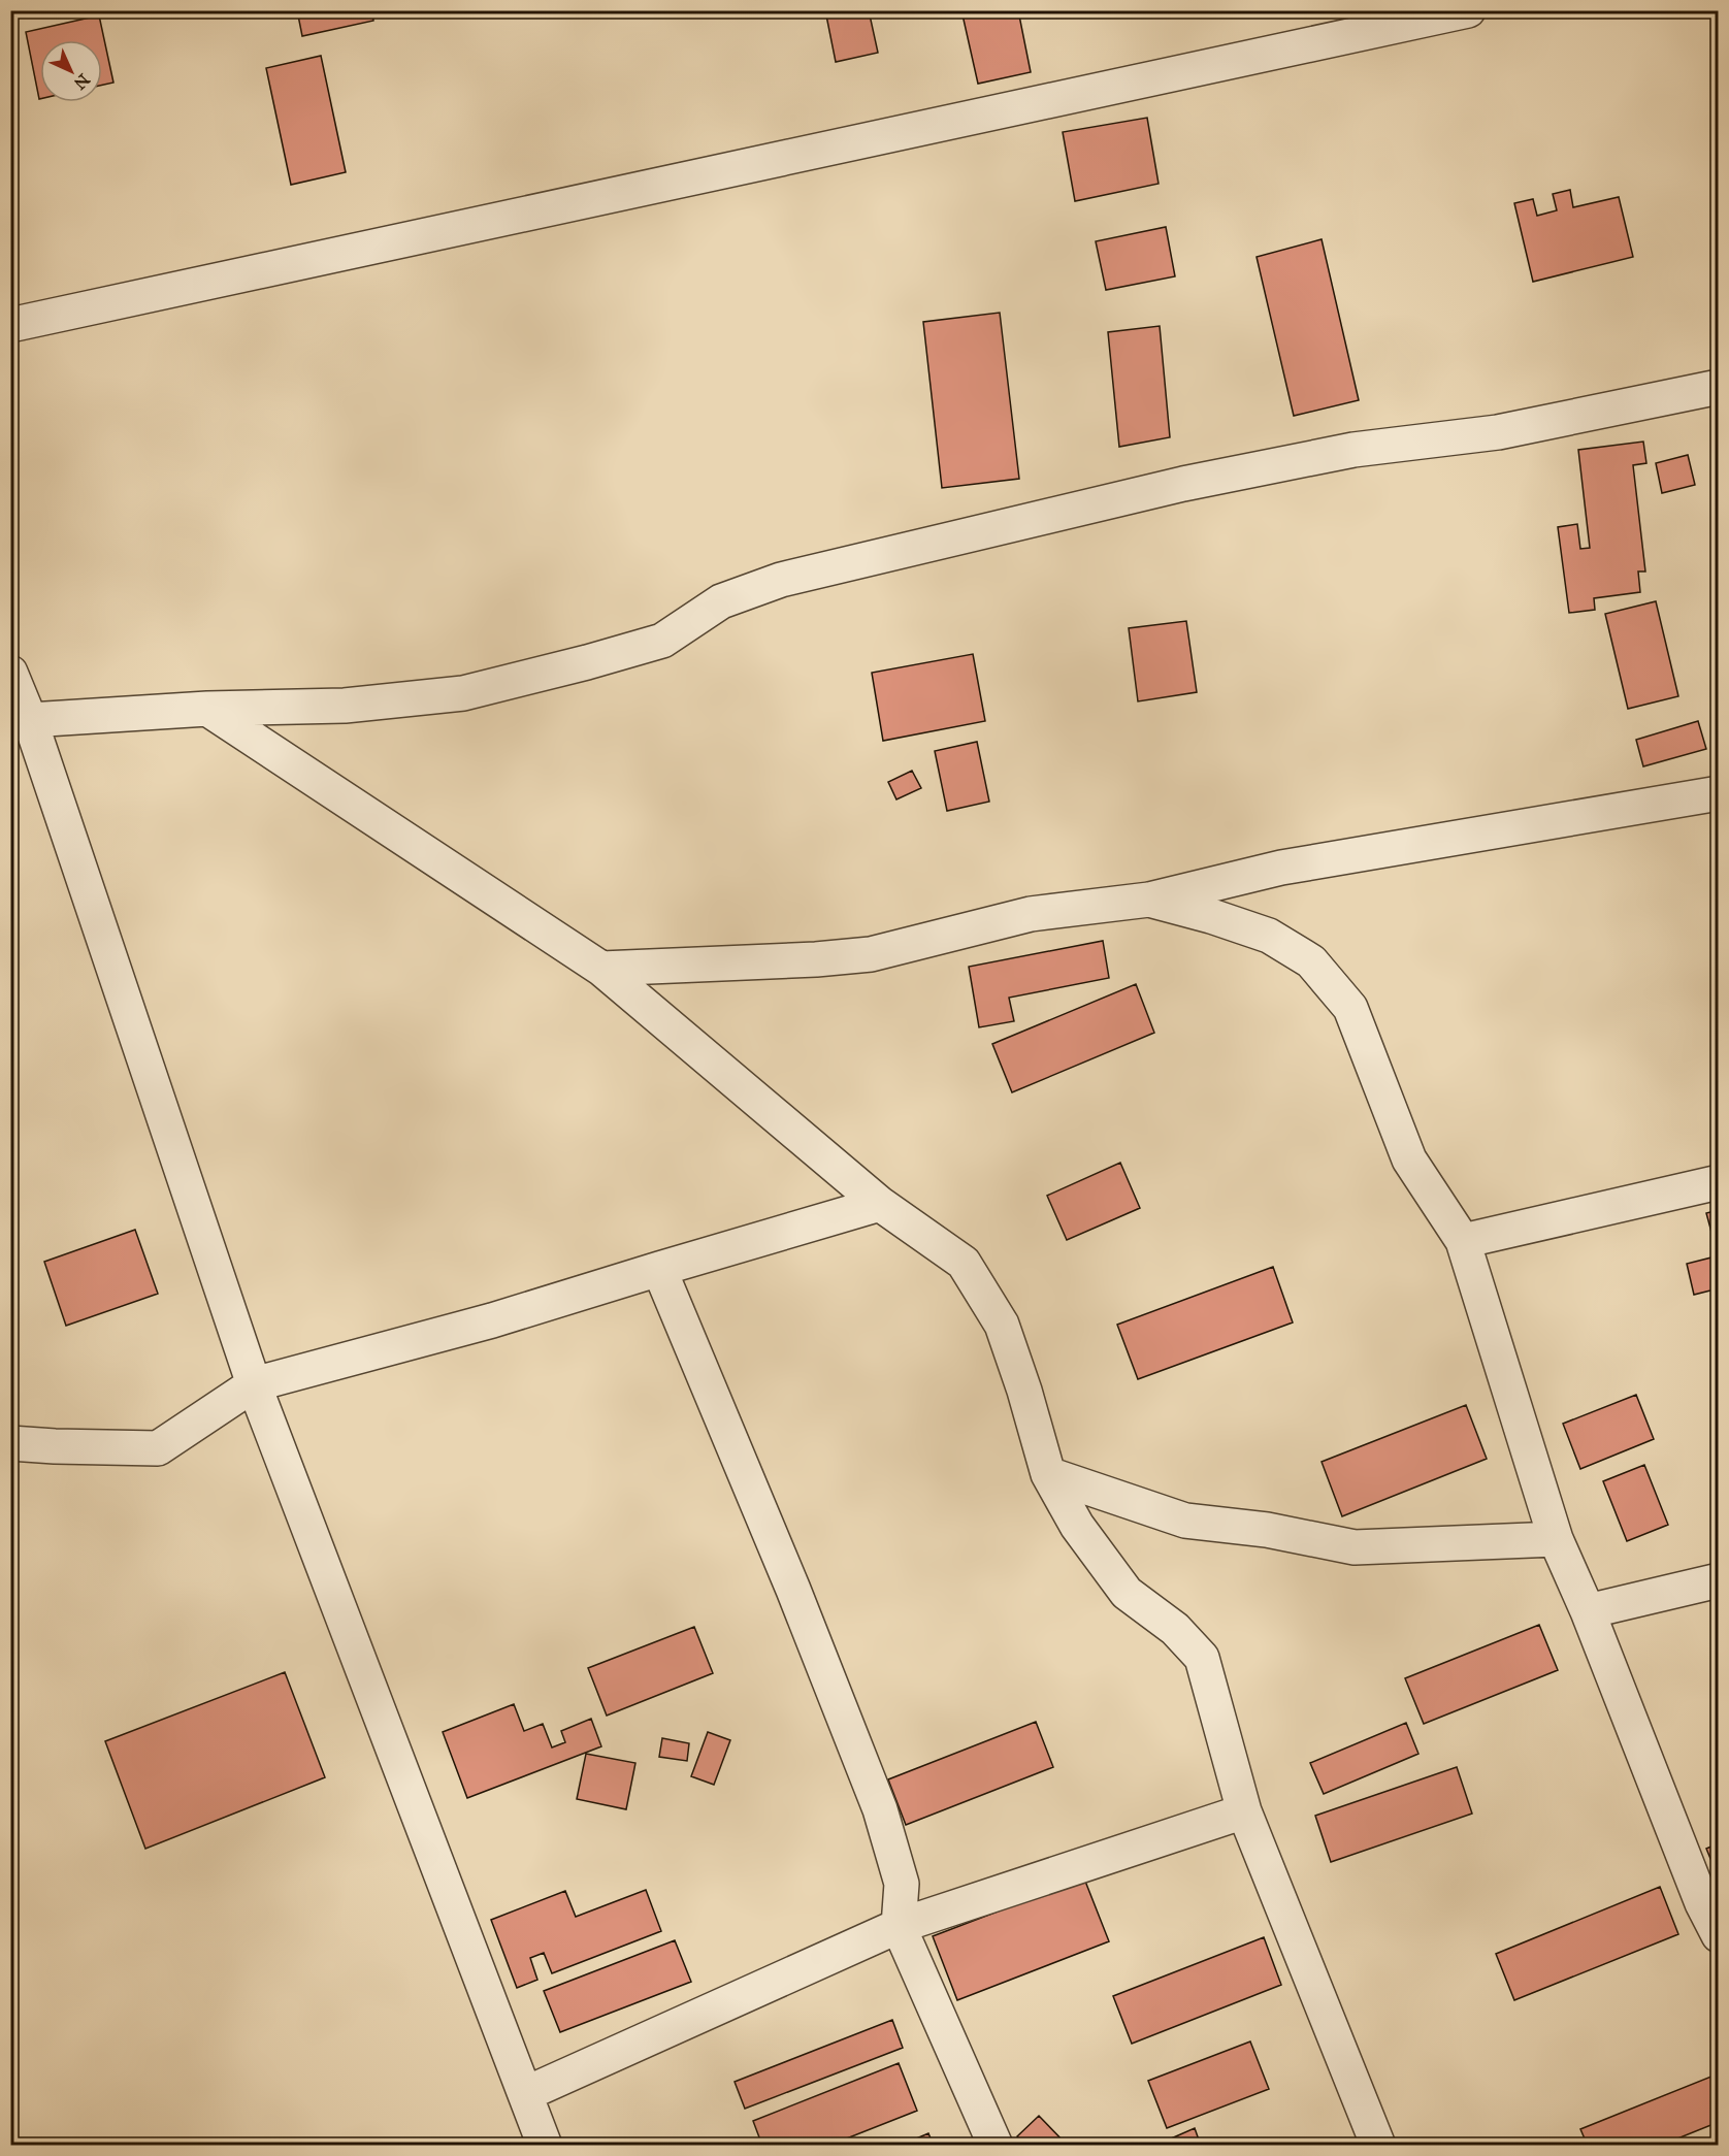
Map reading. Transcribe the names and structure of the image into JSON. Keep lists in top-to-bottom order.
{
  "north": "bottom right"
}
